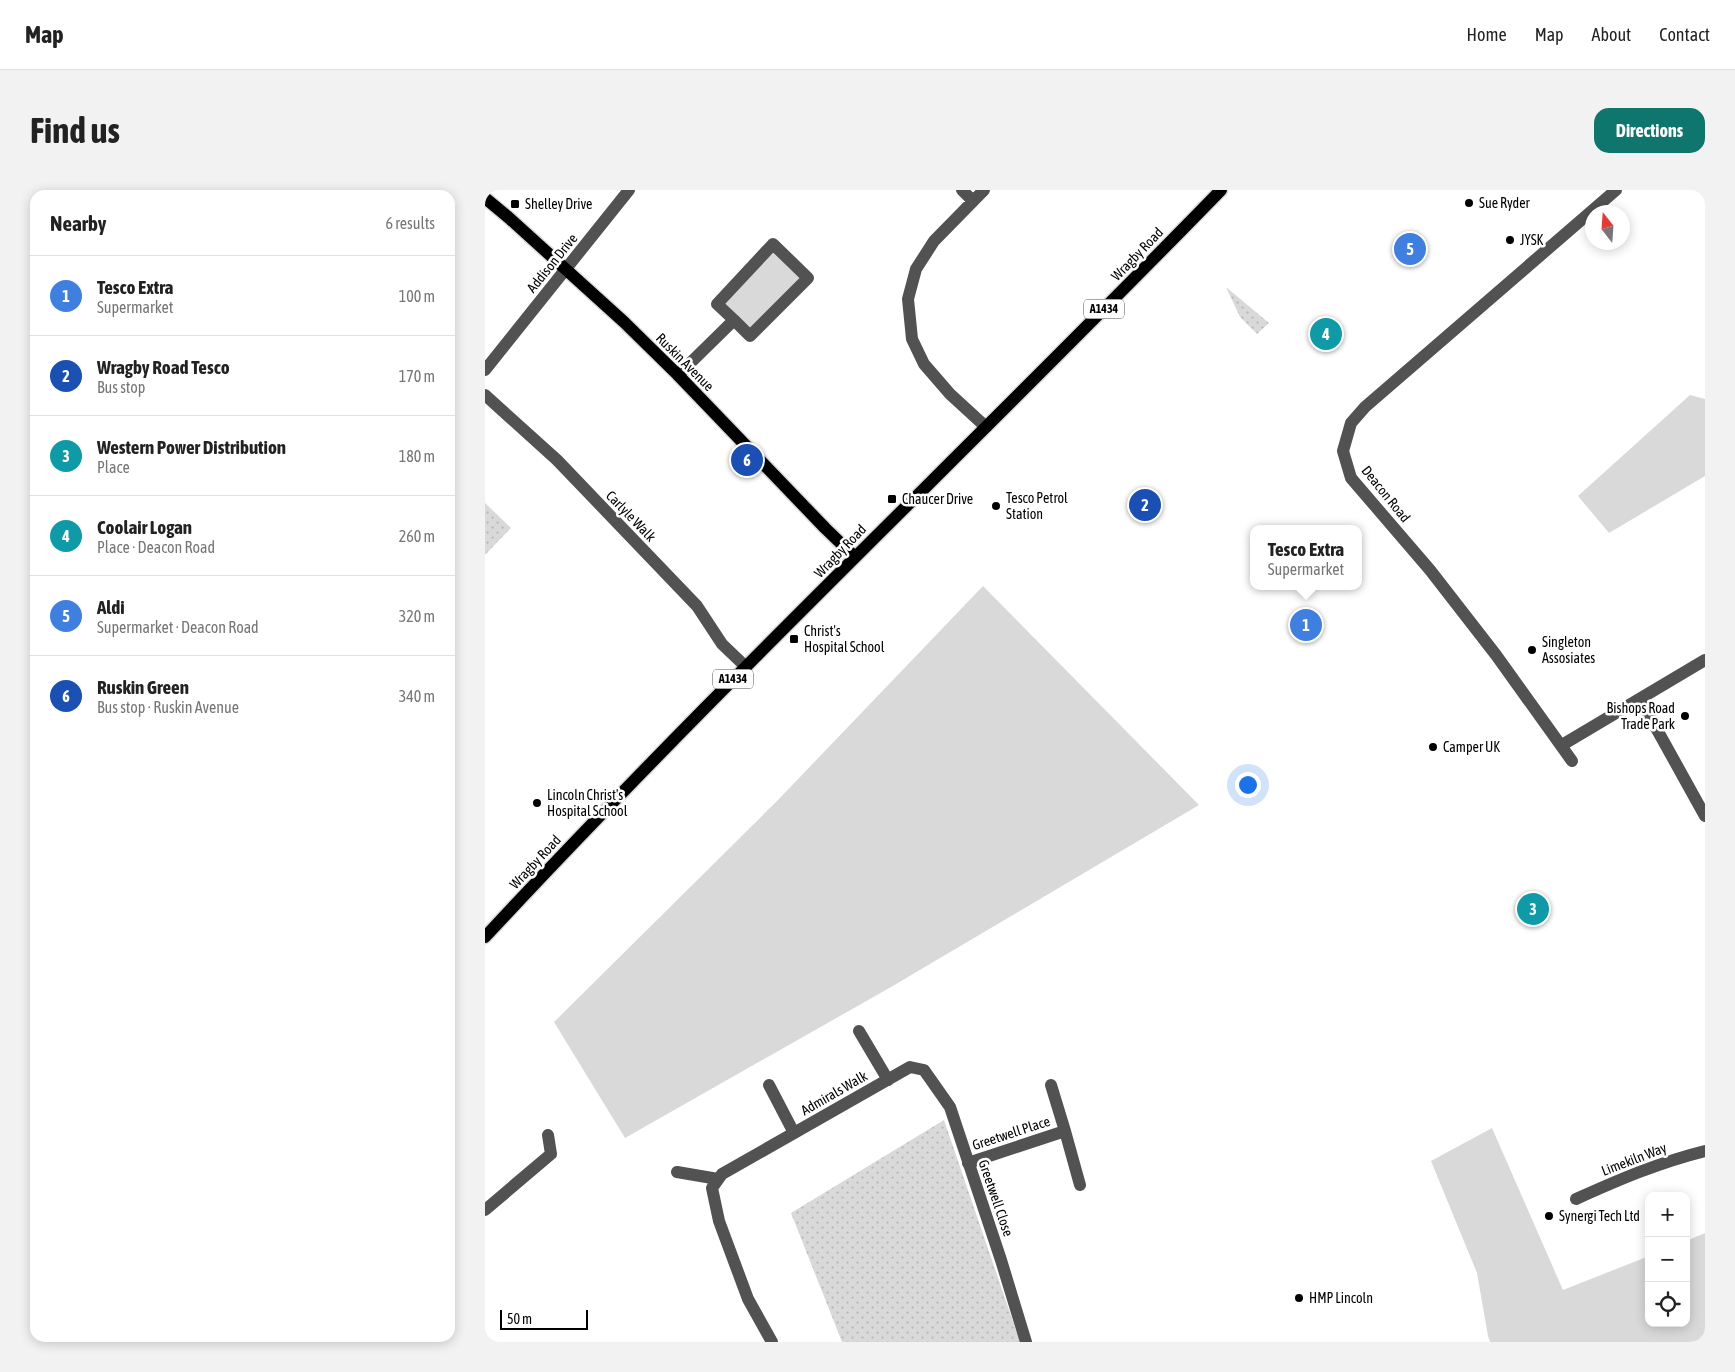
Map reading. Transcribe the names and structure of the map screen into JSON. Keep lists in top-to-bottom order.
{
  "streets": {
    "main road": ["Wragby Road", "A1434", "Ruskin Avenue"],
    "street": [
      "Addison Drive",
      "Deacon Road",
      "Carlyle Walk",
      "Admirals Walk",
      "Greetwell Place",
      "Limekiln Way",
      "Greetwell Close"
    ]
  },
  "crossings": [
    ["Wragby Road", "Ruskin Avenue"],
    ["Wragby Road", "Carlyle Walk"],
    ["Addison Drive", "Ruskin Avenue"],
    ["Admirals Walk", "Greetwell Close"],
    ["Greetwell Place", "Greetwell Close"]
  ],
  "places": {
    "other": [
      "Sue Ryder",
      "JYSK",
      "Tesco Petrol Station",
      "Singleton Assosiates",
      "Bishops Road Trade Park",
      "Camper UK",
      "Lincoln Christ's Hospital School",
      "Synergi Tech Ltd",
      "HMP Lincoln"
    ],
    "transit": ["Shelley Drive", "Chaucer Drive", "Christ's Hospital School"]
  },
  "scale_bar": "50 m",
  "north": "top",
  "page": {
    "header": "Map",
    "nav": [
      "Home",
      "Map",
      "About",
      "Contact"
    ],
    "buttons": "Directions",
    "title": "Find us",
    "heading": ["Nearby", "6 results"],
    "pins": [
      "5",
      "4",
      "6",
      "2",
      "1",
      "3"
    ],
    "list": [
      {
        "mark": "1",
        "name": "Tesco Extra",
        "note": "Supermarket",
        "value": "100 m"
      },
      {
        "mark": "2",
        "name": "Wragby Road Tesco",
        "note": "Bus stop",
        "value": "170 m"
      },
      {
        "mark": "3",
        "name": "Western Power Distribution",
        "note": "Place",
        "value": "180 m"
      },
      {
        "mark": "4",
        "name": "Coolair Logan",
        "note": "Place · Deacon Road",
        "value": "260 m"
      },
      {
        "mark": "5",
        "name": "Aldi",
        "note": "Supermarket · Deacon Road",
        "value": "320 m"
      },
      {
        "mark": "6",
        "name": "Ruskin Green",
        "note": "Bus stop · Ruskin Avenue",
        "value": "340 m"
      }
    ],
    "popup": ["Tesco Extra", "Supermarket"],
    "map_buttons": ["+", "−"],
    "scale": "50 m"
  }
}
